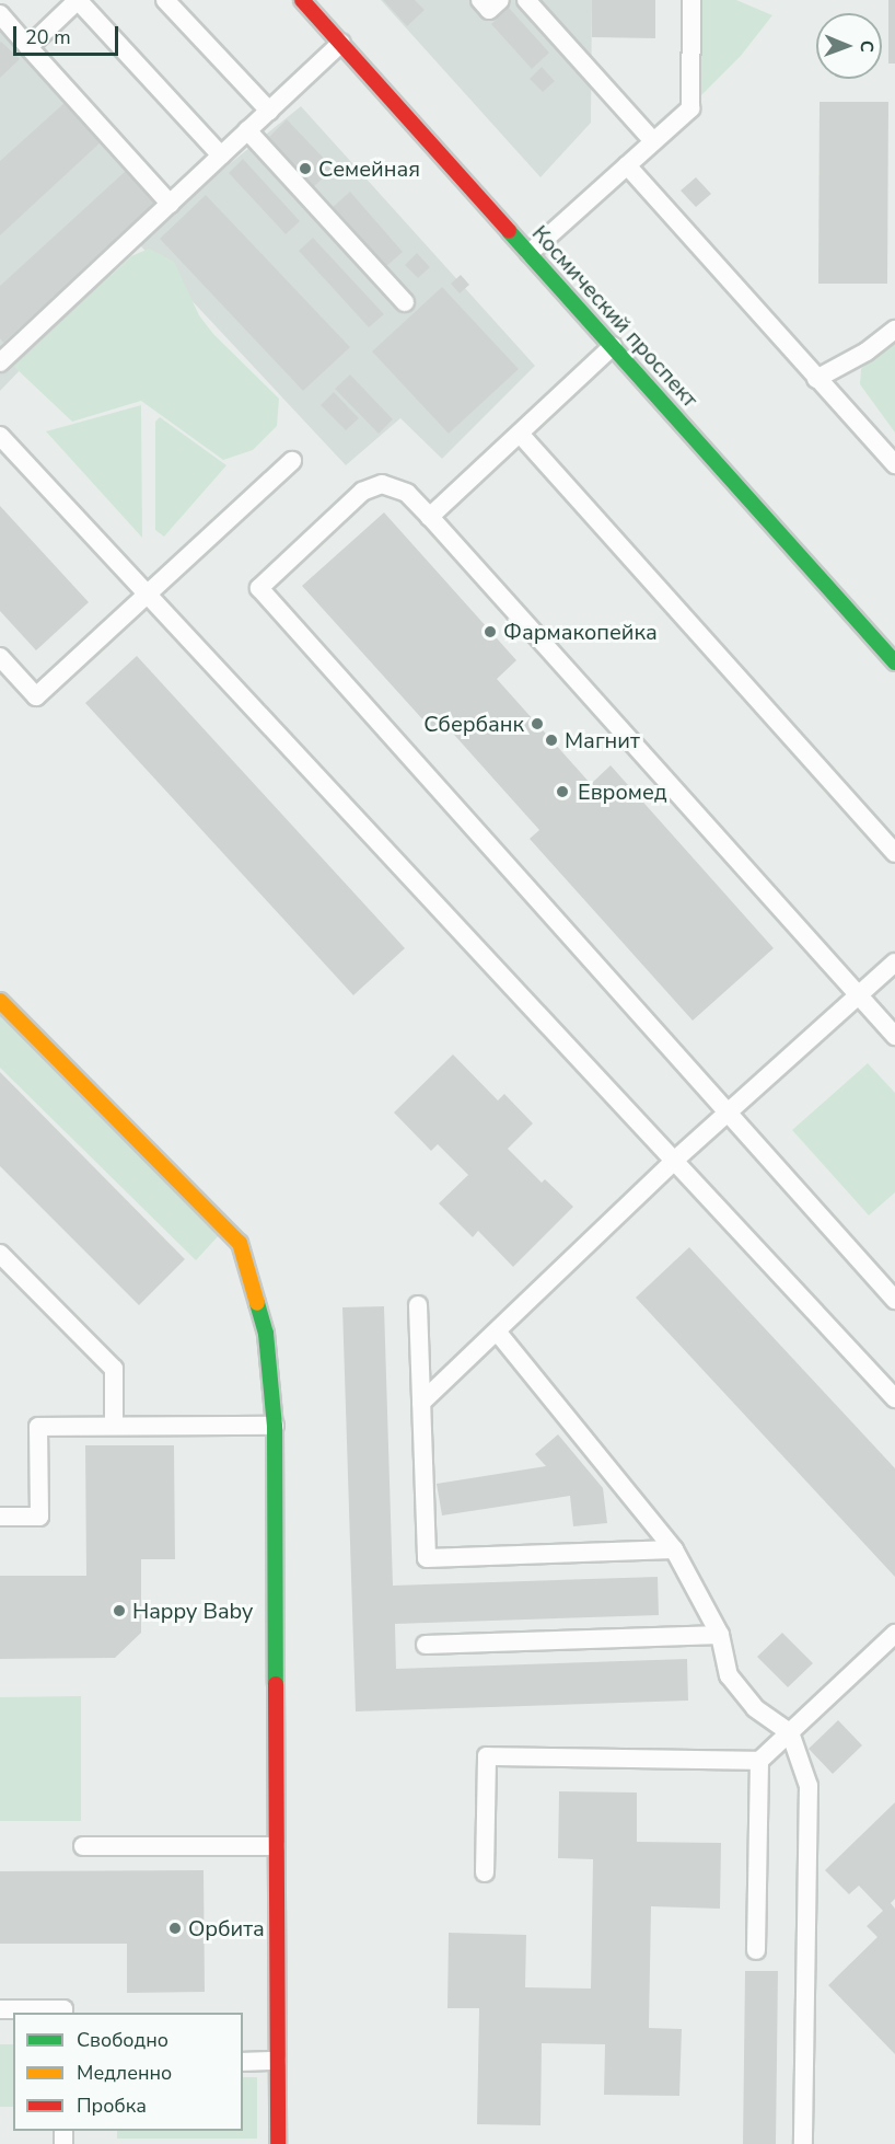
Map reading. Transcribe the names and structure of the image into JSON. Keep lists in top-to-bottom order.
{
  "streets": {
    "street": ["Космический проспект"]
  },
  "places": [
    "Семейная",
    "Фармакопейка",
    "Сбербанк",
    "Магнит",
    "Евромед",
    "Happy Baby",
    "Орбита"
  ],
  "legend": ["Свободно", "Медленно", "Пробка"],
  "scale_bar": "20 m",
  "north": "right"
}
